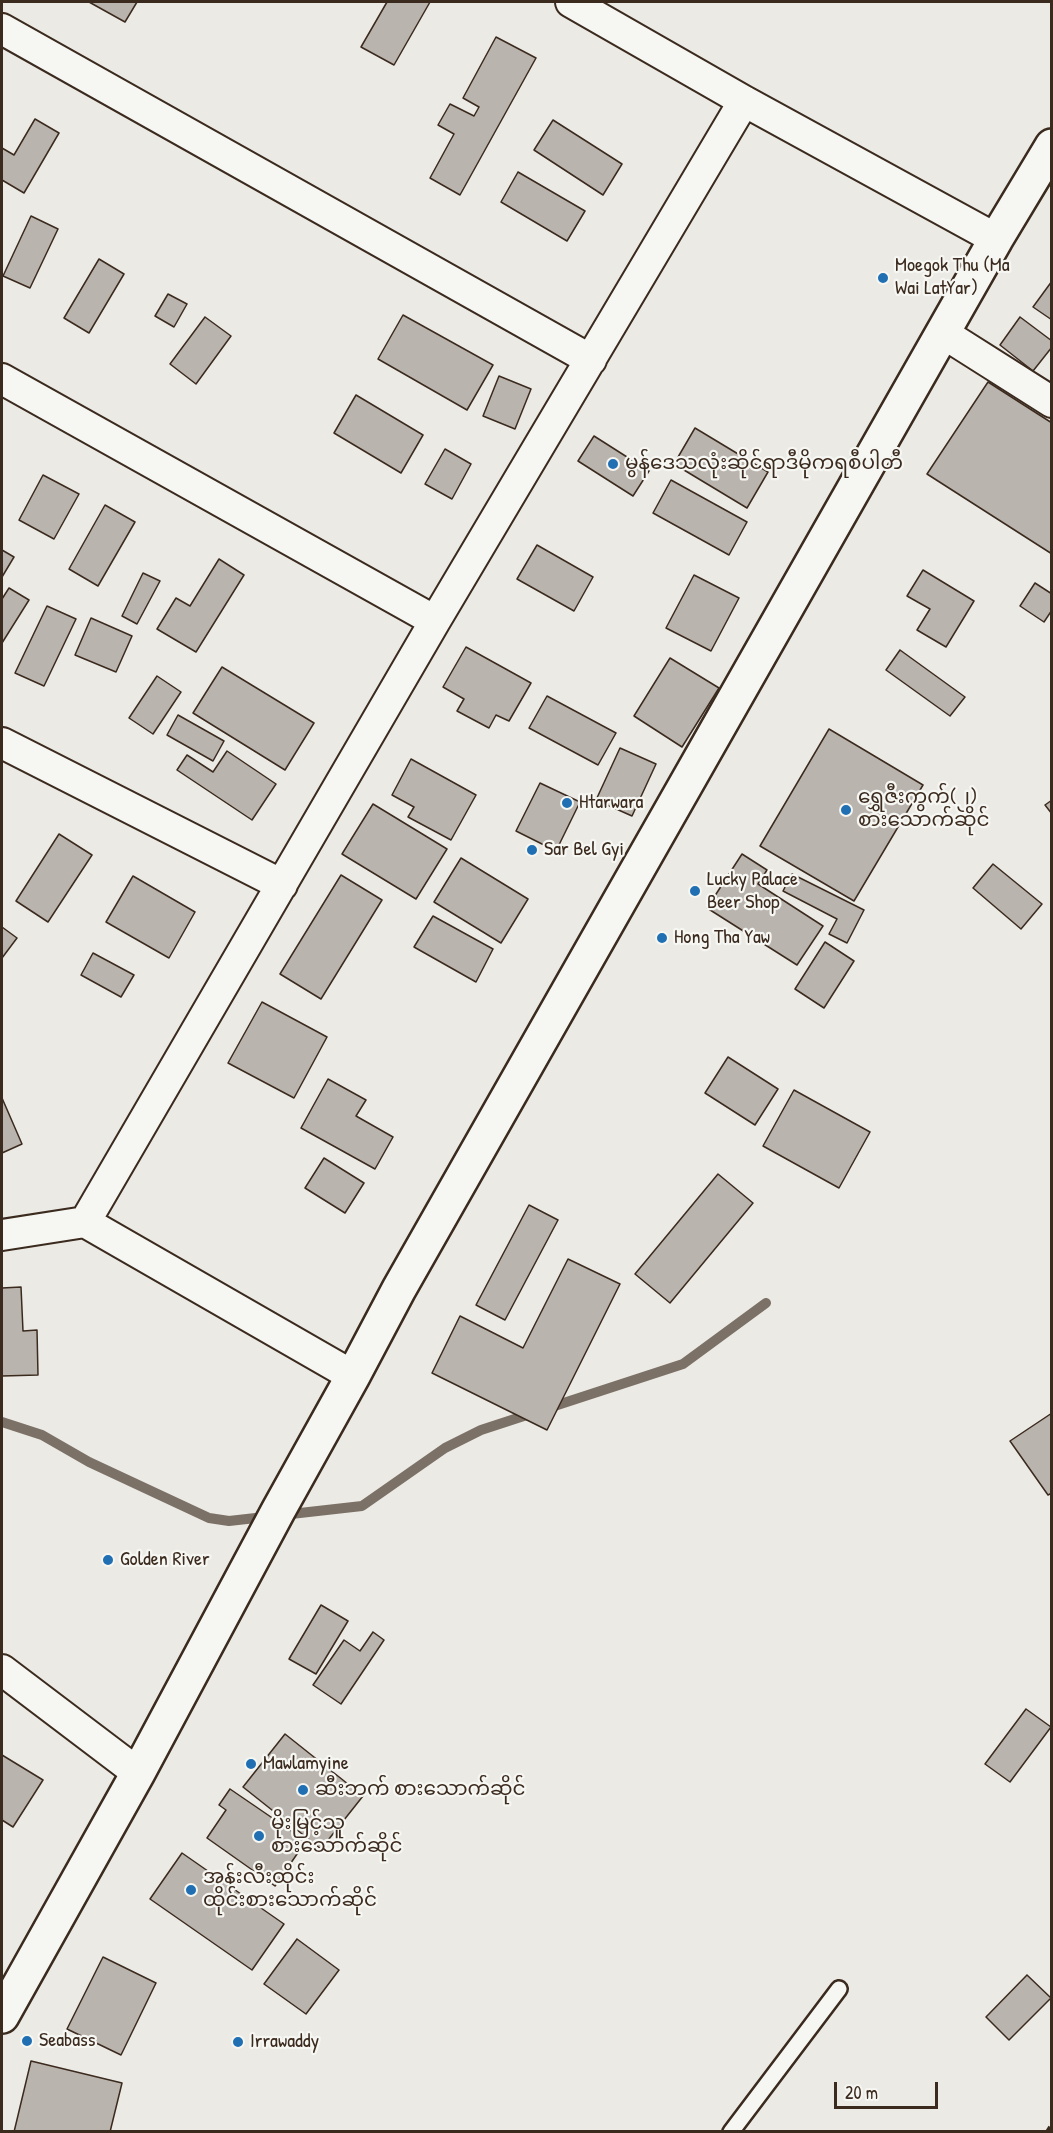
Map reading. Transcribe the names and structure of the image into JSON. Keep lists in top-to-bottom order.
{
  "places": [
    "Moegok Thu (Ma Wai LatYar)",
    "မွန်ဒေသလုံးဆိုင်ရာဒီမိုကရစီပါတီ",
    "Htarwara",
    "ရွှေဇီးကွက်(၂) စားသောက်ဆိုင်",
    "Sar Bel Gyi",
    "Lucky Palace Beer Shop",
    "Hong Tha Yaw",
    "Golden River",
    "Mawlamyine",
    "ဆီးဘက် စားသောက်ဆိုင်",
    "မိုးမြင့်သူ စားသောက်ဆိုင်",
    "အုန်းလီးထိုင်း ထိုင်းစားသောက်ဆိုင်",
    "Seabass",
    "Irrawaddy"
  ],
  "scale_bar": "20 m"
}
